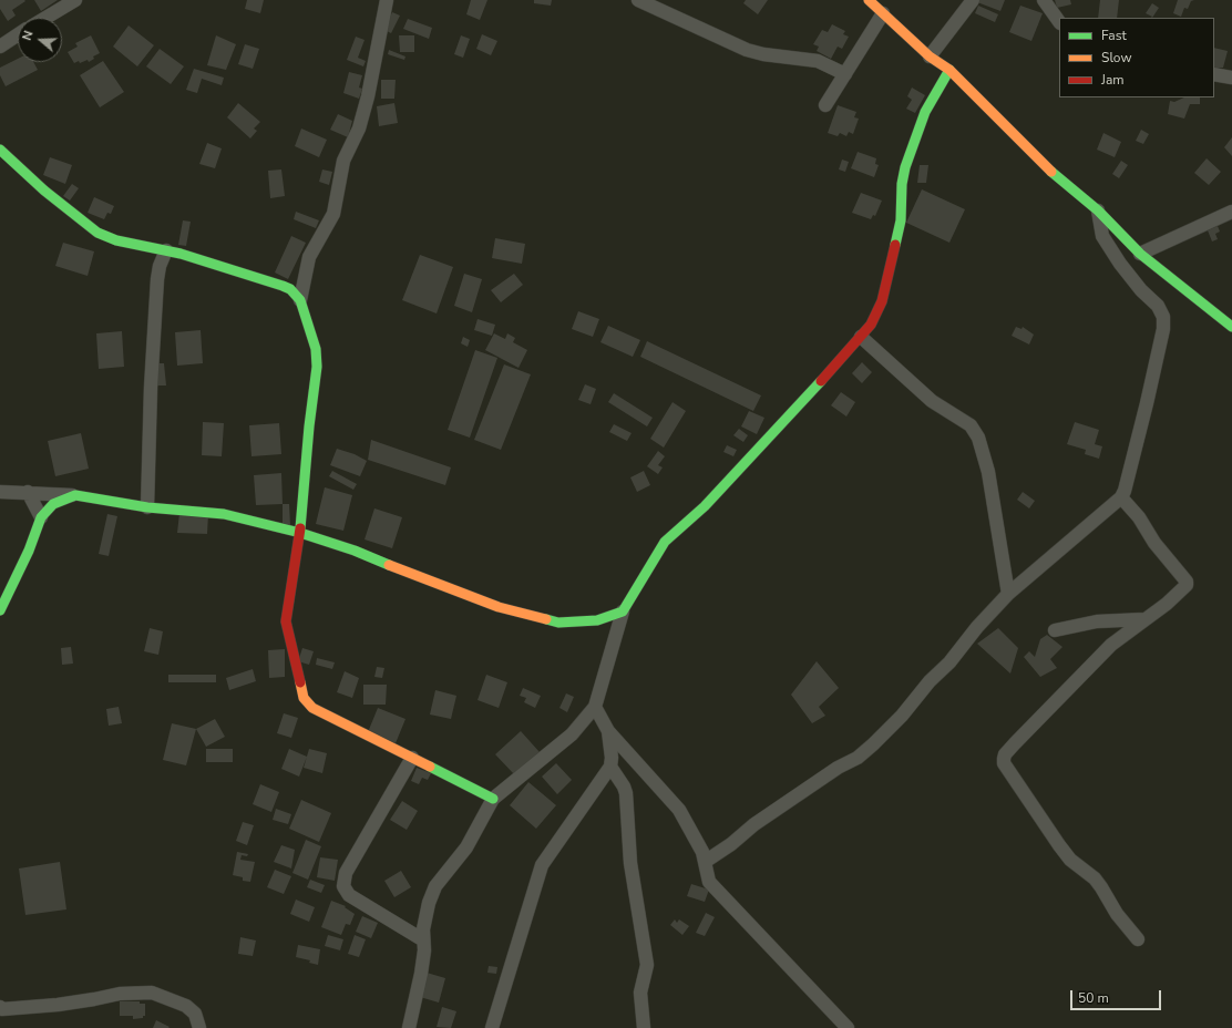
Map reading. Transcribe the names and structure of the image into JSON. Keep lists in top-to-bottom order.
{
  "legend": ["Fast", "Slow", "Jam"],
  "scale_bar": "50 m",
  "north": "left"
}
